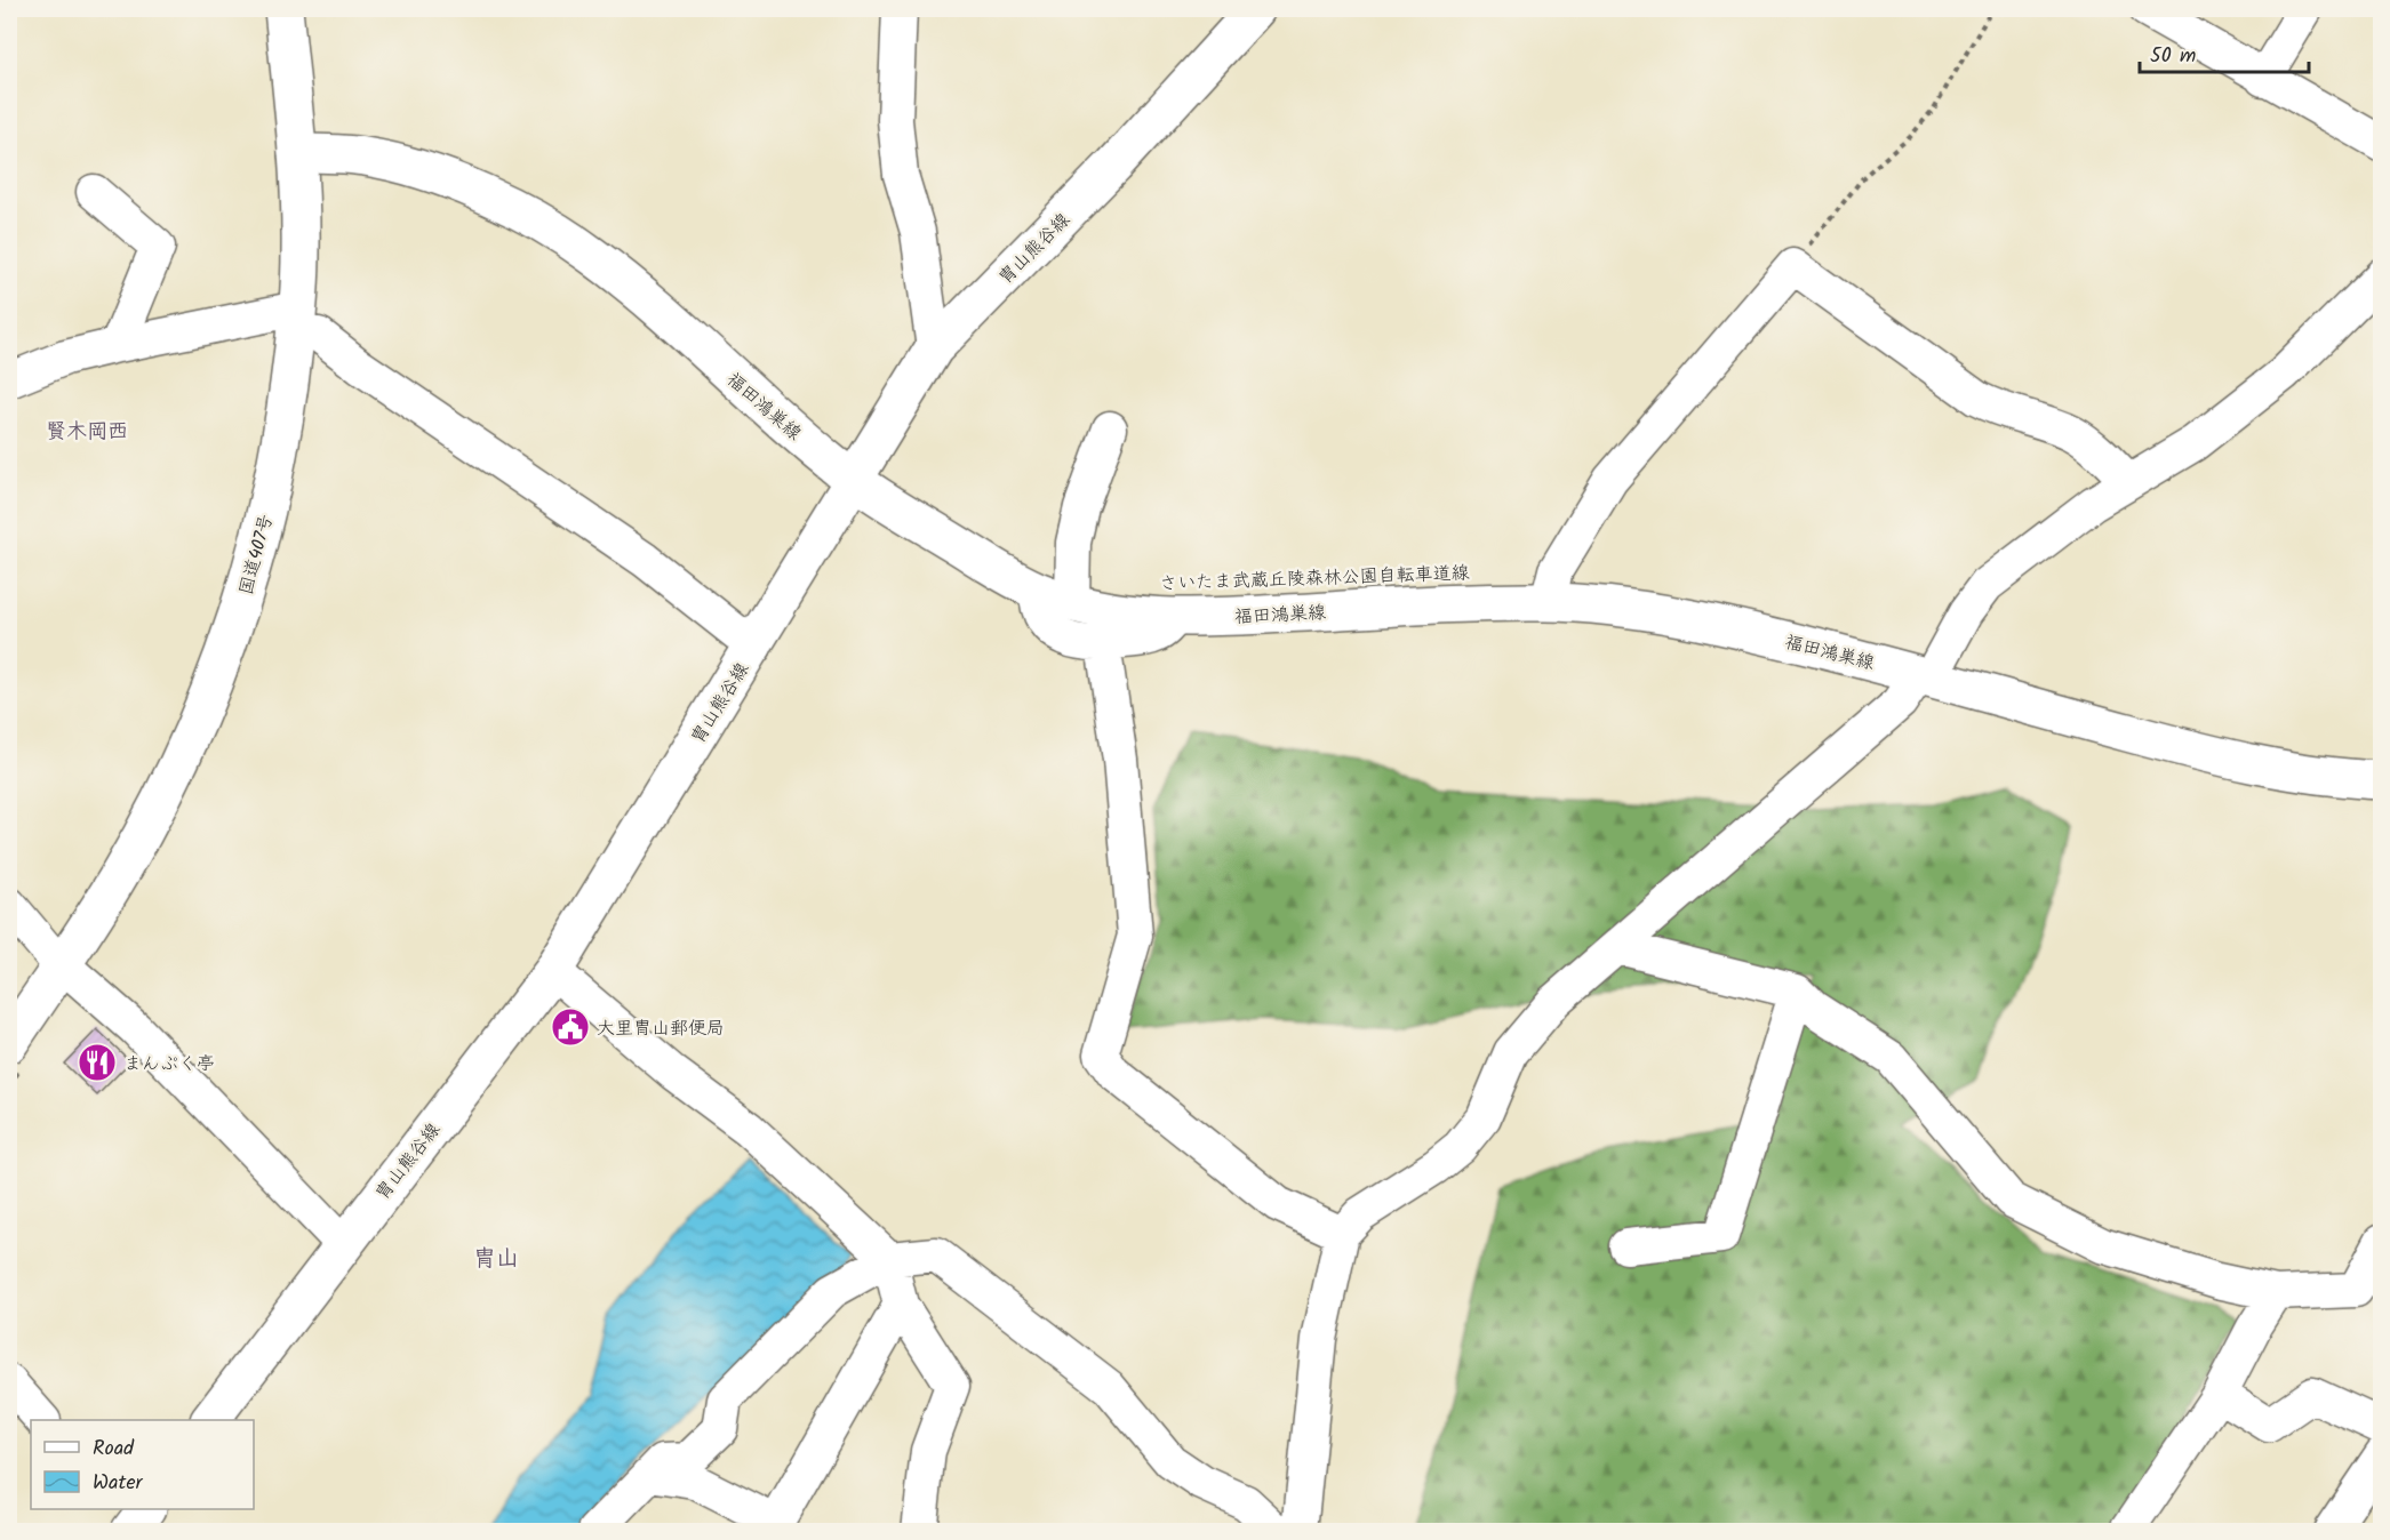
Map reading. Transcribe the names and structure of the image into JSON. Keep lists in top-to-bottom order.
{
  "streets": {
    "main road": ["胄山熊谷線", "福田鴻巣線", "国道407号"]
  },
  "crossings": [
    ["胄山熊谷線", "福田鴻巣線"],
    ["福田鴻巣線", "国道407号"]
  ],
  "districts": ["賢木岡西", "冑山"],
  "places": {
    "public building": ["大里冑山郵便局"],
    "restaurant": ["まんぷく亭"]
  },
  "legend": ["Road", "Water"],
  "scale_bar": "50 m"
}
